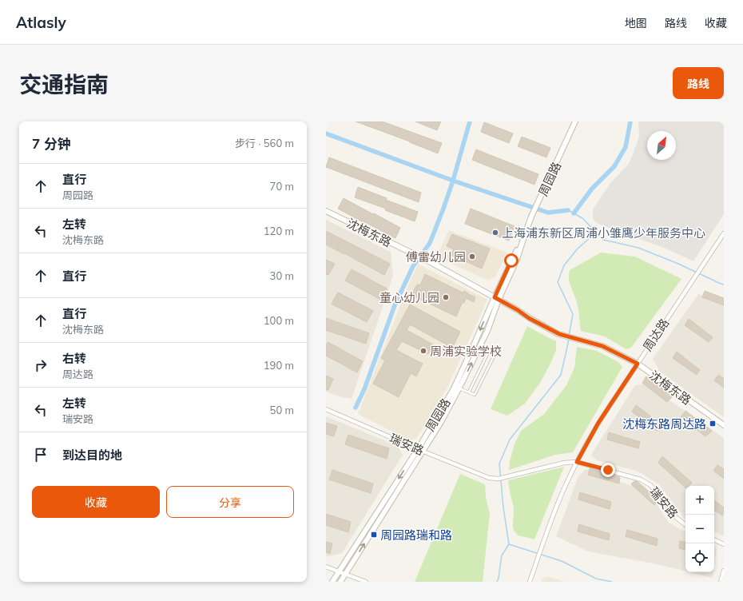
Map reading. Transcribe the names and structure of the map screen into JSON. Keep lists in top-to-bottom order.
{
  "streets": {
    "street": [
      "周园路",
      "沈梅东路",
      "周达路",
      "瑞安路"
    ]
  },
  "crossings": [
    ["周园路", "沈梅东路"],
    ["周园路", "瑞安路"],
    ["沈梅东路", "周达路"],
    ["周达路", "瑞安路"]
  ],
  "places": {
    "other": [
      "上海浦东新区周浦小雏鹰少年服务中心",
      "傅雷幼儿园",
      "童心幼儿园",
      "周浦实验学校"
    ],
    "transit": ["沈梅东路周达路", "周园路瑞和路"]
  },
  "north": "top right",
  "page": {
    "header": "Atlasly",
    "nav": ["地图", "路线", "收藏"],
    "title": "交通指南",
    "buttons": [
      "路线",
      ["收藏", "分享"]
    ],
    "heading": ["7 分钟", "步行 · 560 m"],
    "list": [
      ["直行", "周园路", "70 m"],
      ["左转", "沈梅东路", "120 m"],
      ["直行", "30 m"],
      ["直行", "沈梅东路", "100 m"],
      ["右转", "周达路", "190 m"],
      ["左转", "瑞安路", "50 m"],
      "到达目的地"
    ],
    "map_buttons": ["+", "−"]
  }
}
